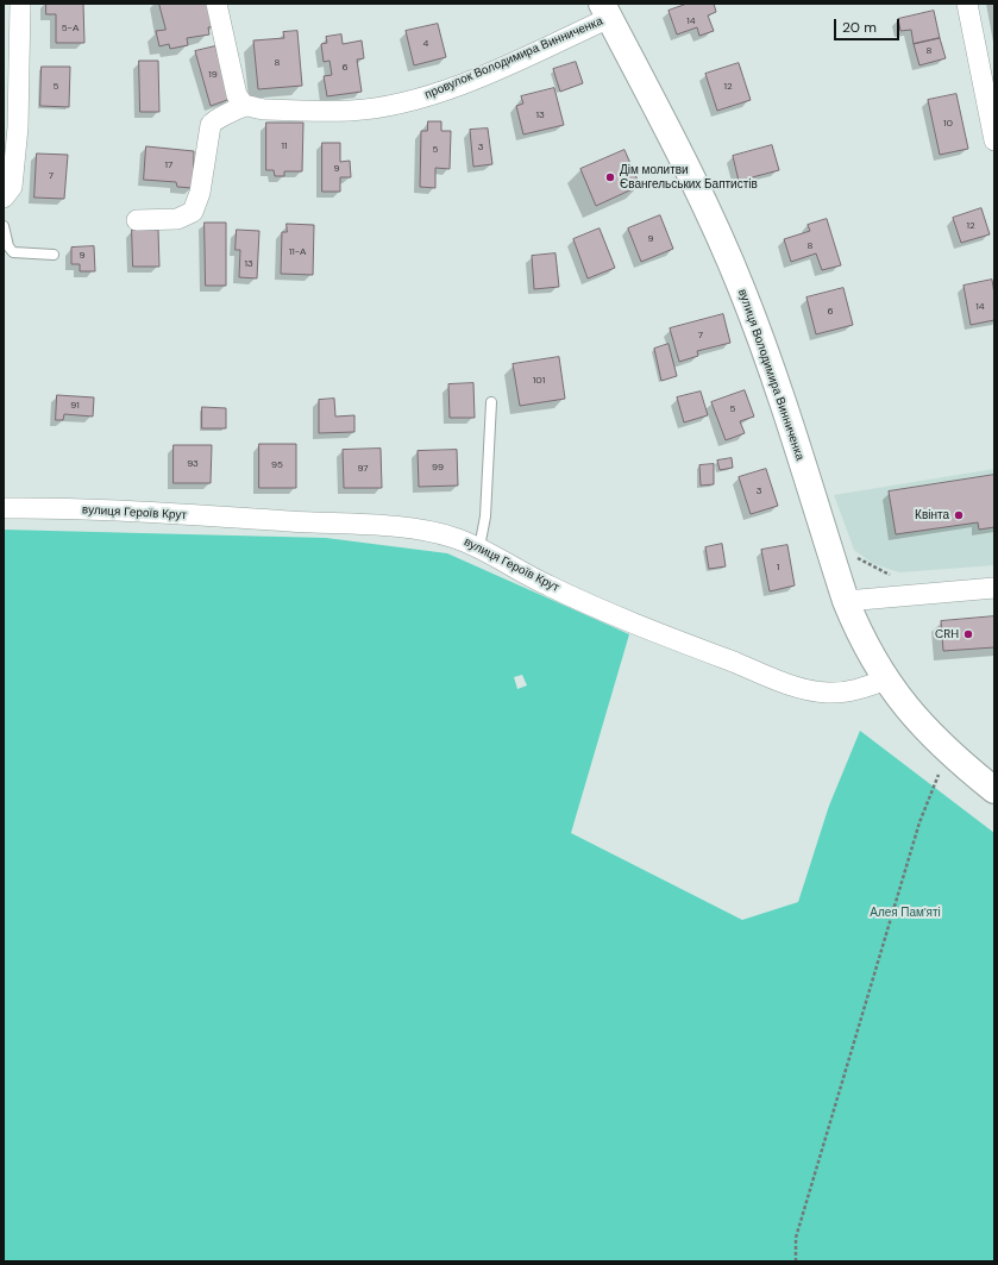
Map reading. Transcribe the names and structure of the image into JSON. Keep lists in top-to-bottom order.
{
  "streets": {
    "main road": ["вулиця Володимира Винниченка"],
    "street": ["провулок Володимира Винниченка", "вулиця Героїв Крут"]
  },
  "crossings": [
    ["провулок Володимира Винниченка", "вулиця Володимира Винниченка"],
    ["вулиця Володимира Винниченка", "вулиця Героїв Крут"]
  ],
  "parks": ["Алея Пам'яті"],
  "places": ["Дім молитви Євангельських Баптистів", "Квінта", "CRH"],
  "house_numbers": [
    "14",
    "5-А",
    "4",
    "8",
    "8",
    "6",
    "19",
    "5",
    "12",
    "13",
    "10",
    "11",
    "3",
    "5",
    "17",
    "9",
    "7",
    "12",
    "9",
    "8",
    "11-А",
    "9",
    "13",
    "14",
    "6",
    "7",
    "101",
    "91",
    "5",
    "93",
    "95",
    "99",
    "97",
    "3",
    "1"
  ],
  "scale_bar": "20 m"
}
